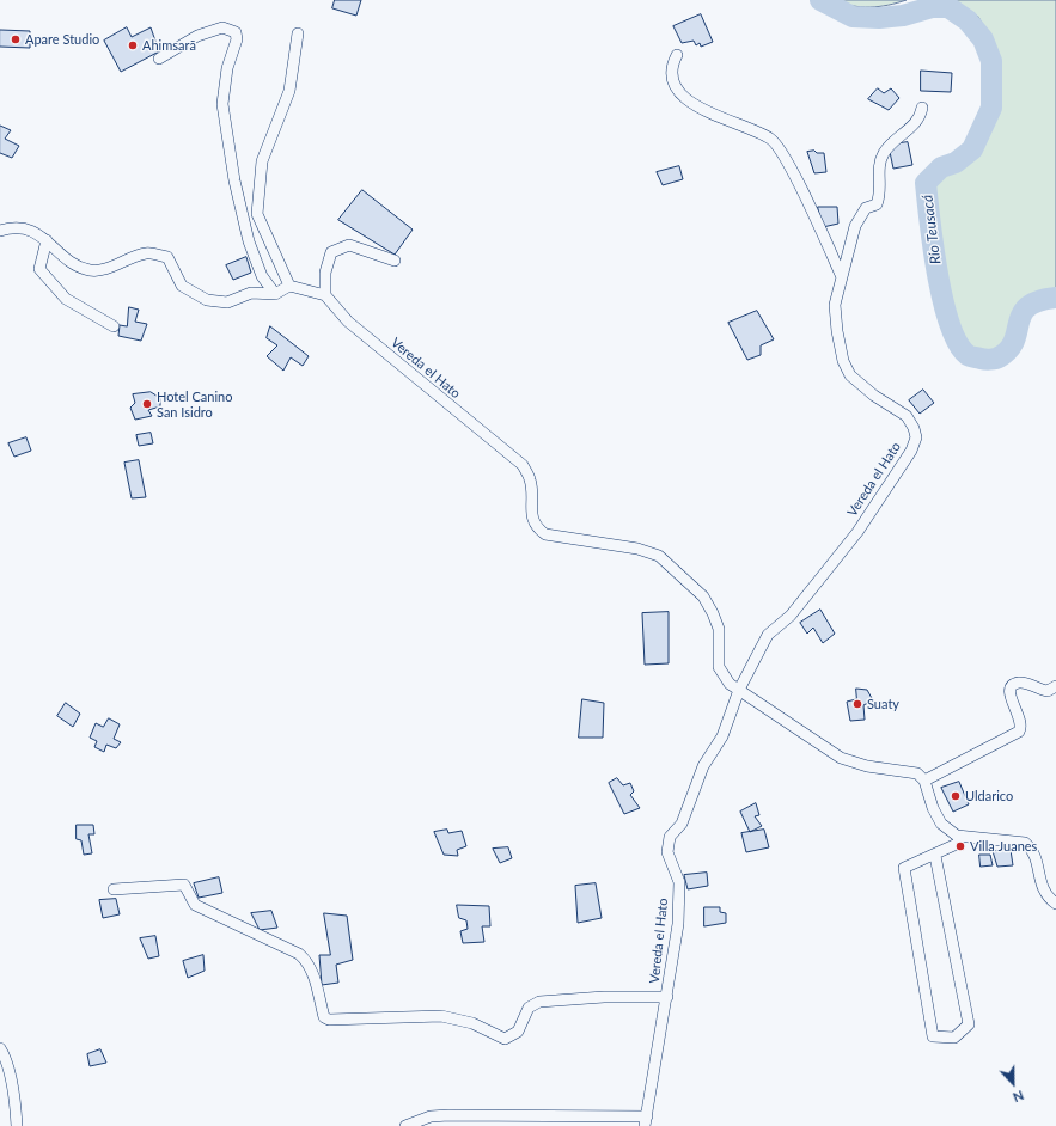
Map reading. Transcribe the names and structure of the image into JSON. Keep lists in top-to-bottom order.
{
  "streets": {
    "street": ["Vereda el Hato"]
  },
  "water": ["Río Teusacá"],
  "places": [
    "Apare Studio",
    "Ahimsarã",
    "Hotel Canino San Isidro",
    "Suaty",
    "Uldarico",
    "Villa Juanes"
  ],
  "north": "bottom"
}
